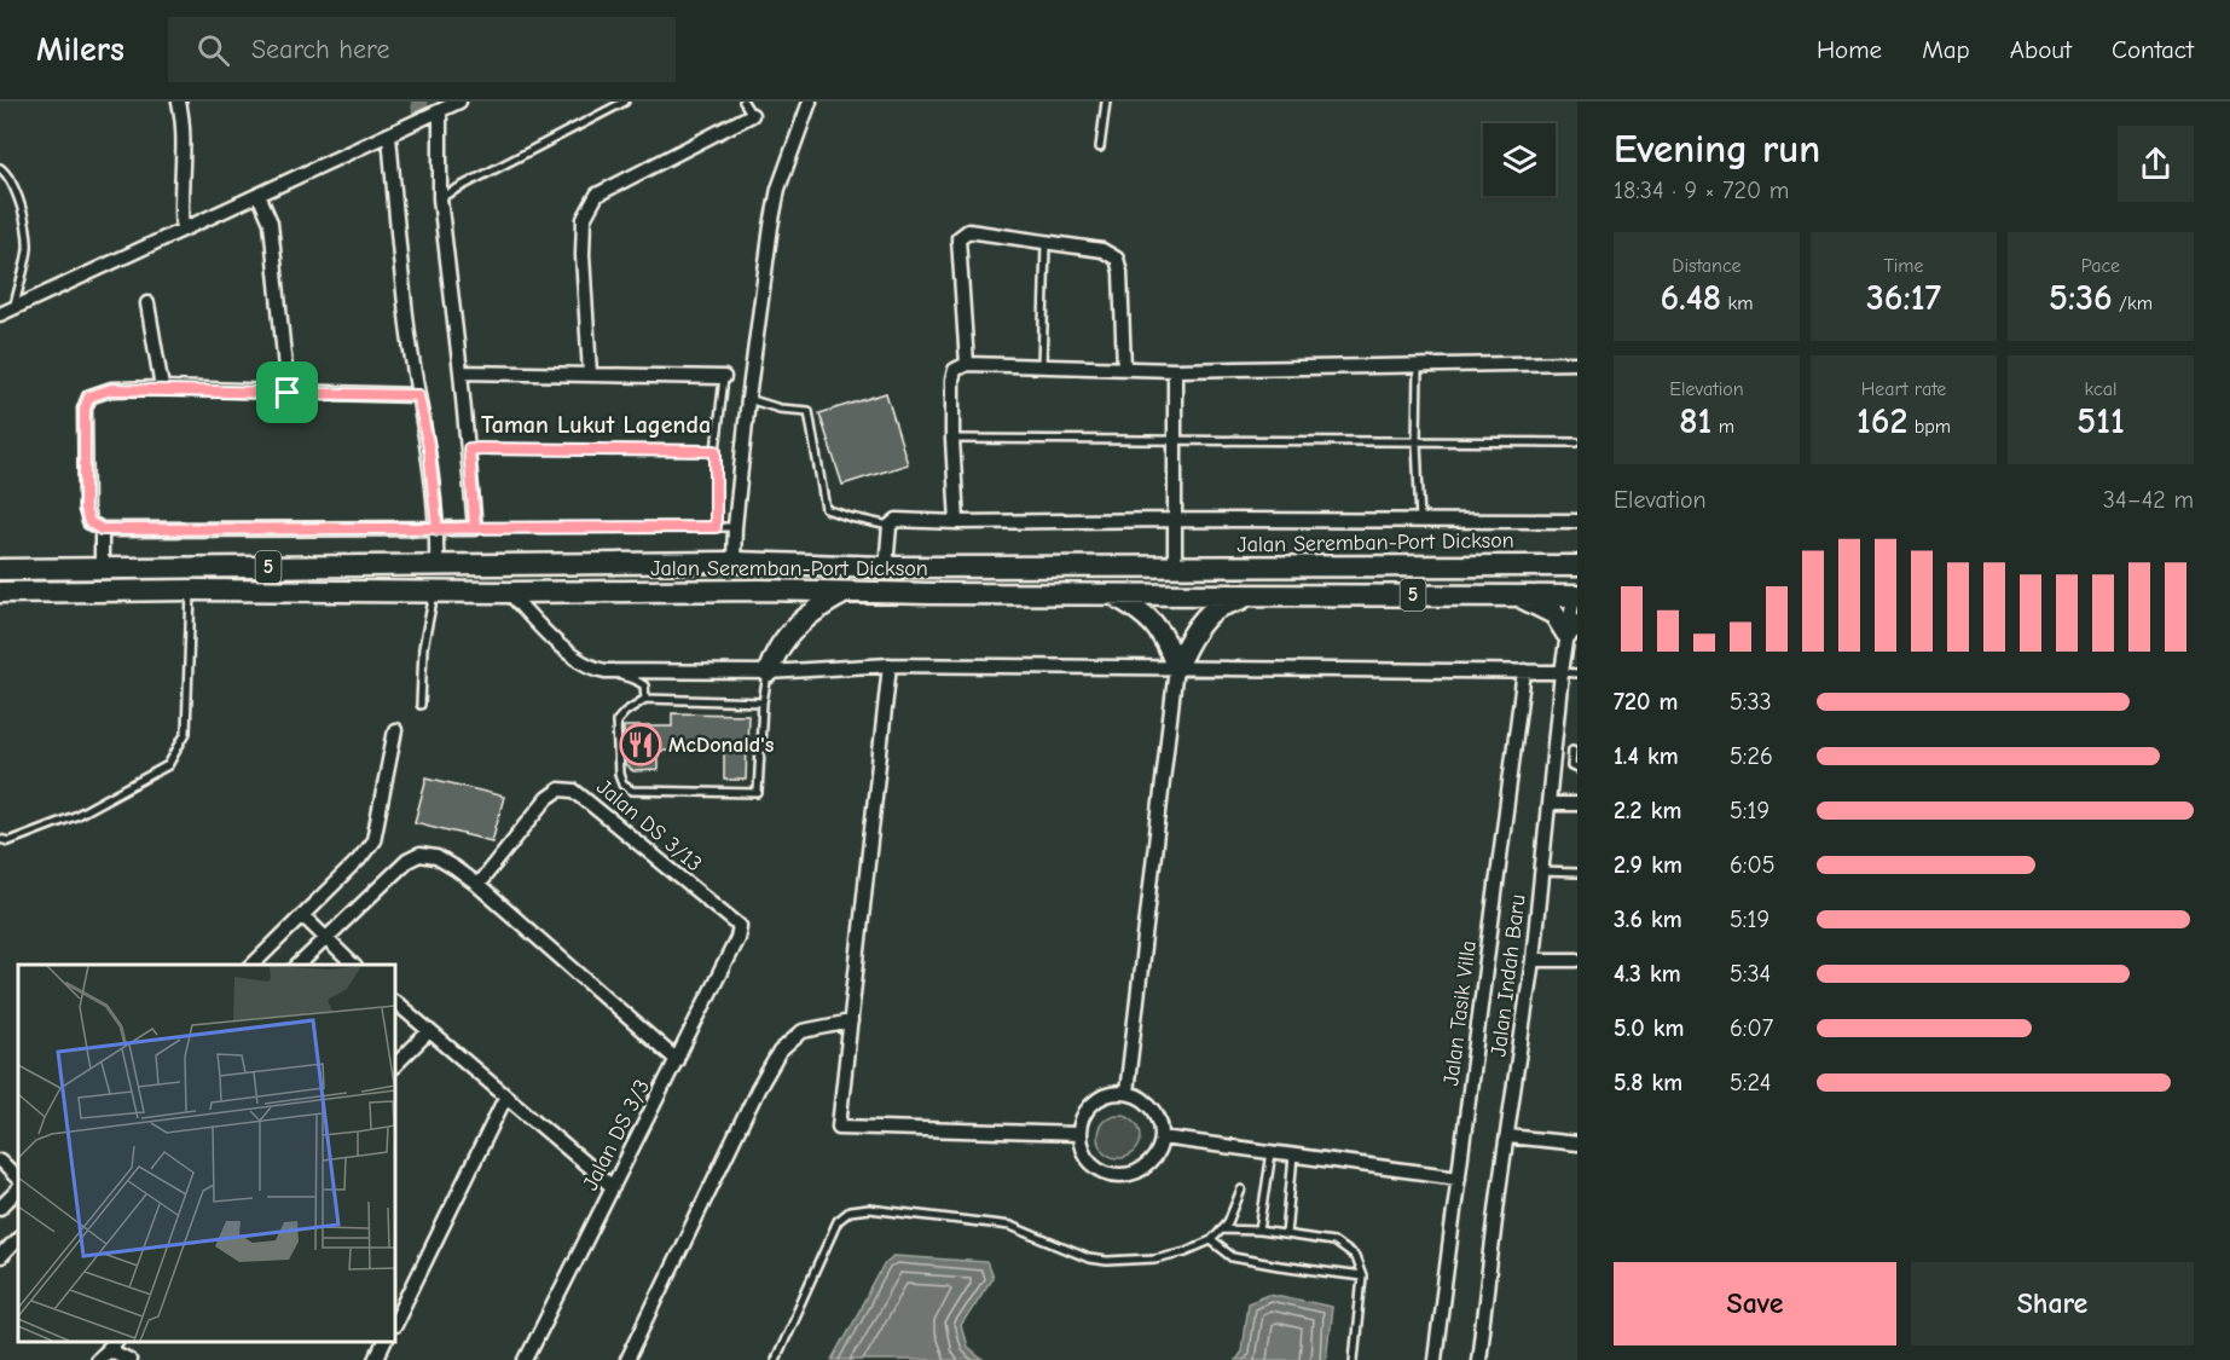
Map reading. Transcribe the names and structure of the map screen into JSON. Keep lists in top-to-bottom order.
{
  "streets": {
    "highway": ["Jalan Seremban-Port Dickson", "5"],
    "street": [
      "Jalan DS 3/13",
      "Jalan Indah Baru",
      "Jalan Tasik Villa",
      "Jalan DS 3/3"
    ]
  },
  "crossings": [
    ["Jalan Seremban-Port Dickson", "Jalan Indah Baru"],
    ["Jalan DS 3/13", "Jalan DS 3/3"]
  ],
  "districts": ["Taman Lukut Lagenda"],
  "places": {
    "restaurant": ["McDonald's"]
  },
  "page": {
    "header": "Milers",
    "search": "Search here",
    "nav": [
      "Home",
      "Map",
      "About",
      "Contact"
    ],
    "heading": ["Evening run", "18:34 · 9 × 720 m"],
    "stats": [
      ["Distance", "6.48 km"],
      ["Time", "36:17"],
      ["Pace", "5:36 /km"],
      ["Elevation", "81 m"],
      ["Heart rate", "162 bpm"],
      ["kcal", "511"]
    ],
    "chart": ["Elevation", "34–42 m"],
    "list": [
      {
        "name": "720 m",
        "note": "5:33"
      },
      {
        "name": "1.4 km",
        "note": "5:26"
      },
      {
        "name": "2.2 km",
        "note": "5:19"
      },
      {
        "name": "2.9 km",
        "note": "6:05"
      },
      {
        "name": "3.6 km",
        "note": "5:19"
      },
      {
        "name": "4.3 km",
        "note": "5:34"
      },
      {
        "name": "5.0 km",
        "note": "6:07"
      },
      {
        "name": "5.8 km",
        "note": "5:24"
      }
    ],
    "buttons": ["Save", "Share"]
  }
}
